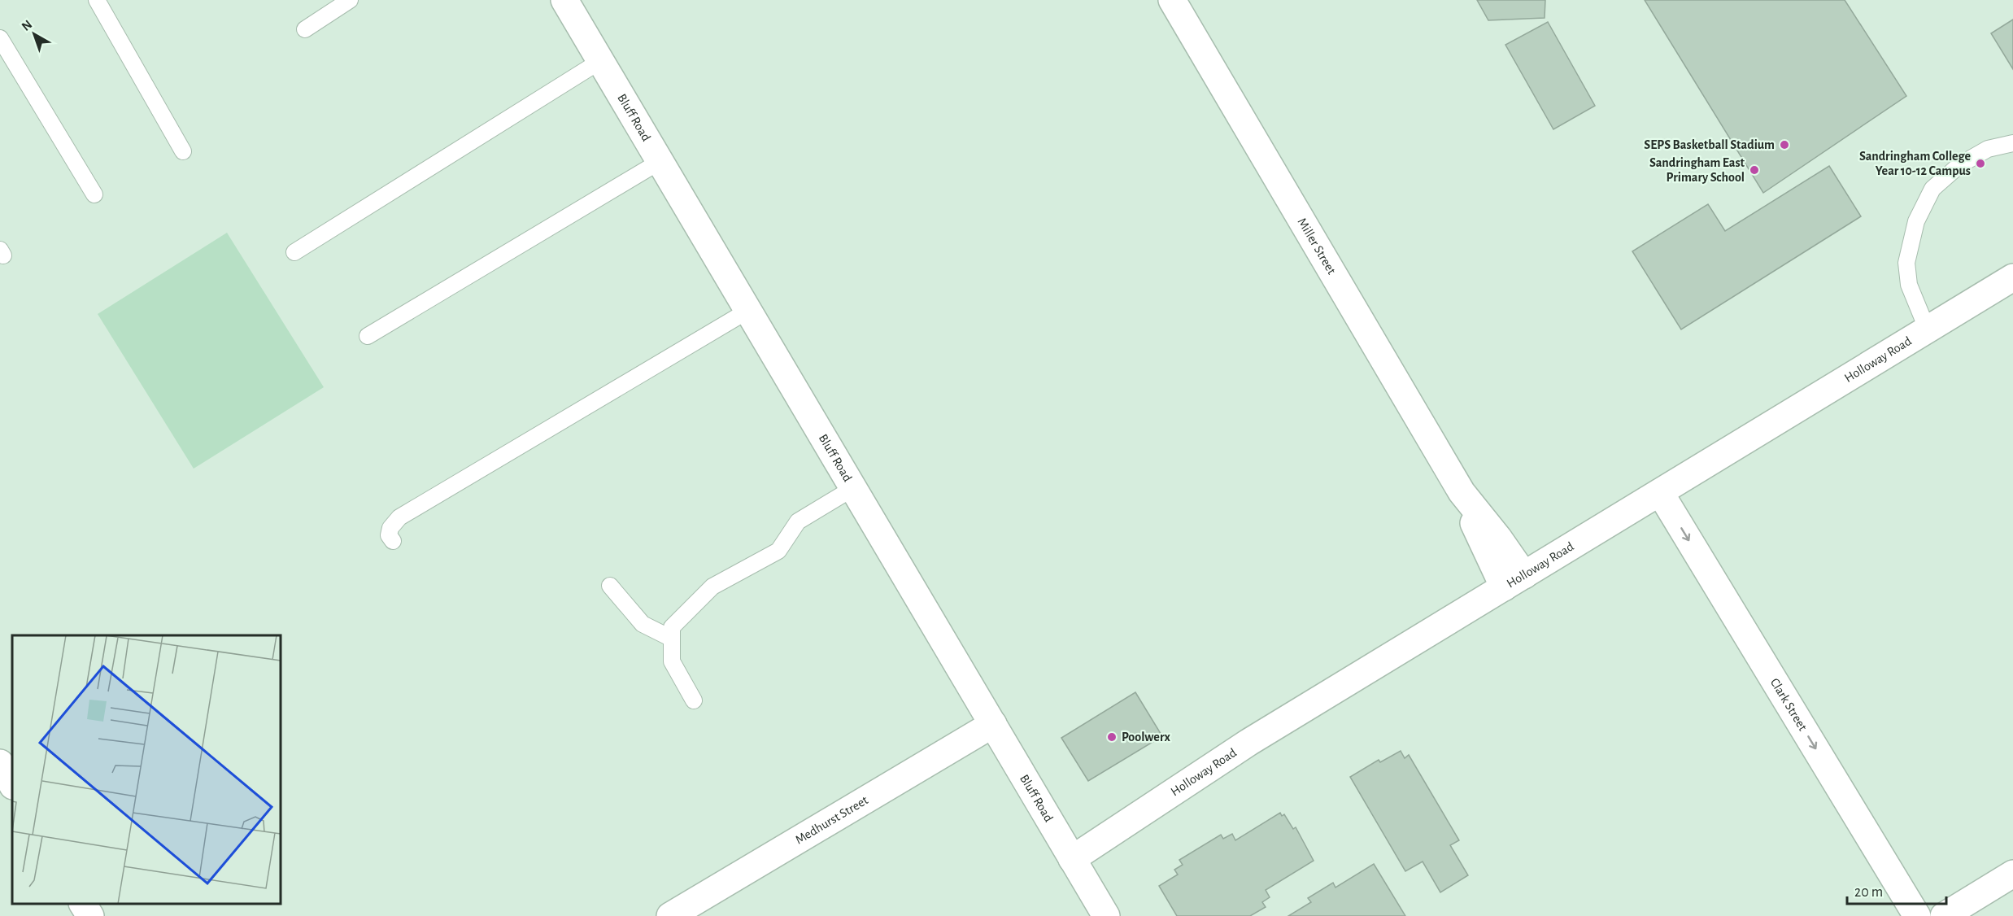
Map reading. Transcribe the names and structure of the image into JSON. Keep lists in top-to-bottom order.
{
  "streets": {
    "street": [
      "Bluff Road",
      "Miller Street",
      "Holloway Road",
      "Clark Street",
      "Medhurst Street"
    ]
  },
  "crossings": [
    ["Bluff Road", "Holloway Road"],
    ["Bluff Road", "Medhurst Street"],
    ["Miller Street", "Holloway Road"],
    ["Holloway Road", "Clark Street"]
  ],
  "one_way": ["Clark Street"],
  "places": [
    "SEPS Basketball Stadium",
    "Sandringham College Year 10-12 Campus",
    "Sandringham East Primary School",
    "Poolwerx"
  ],
  "scale_bar": "20 m",
  "north": "top left"
}
